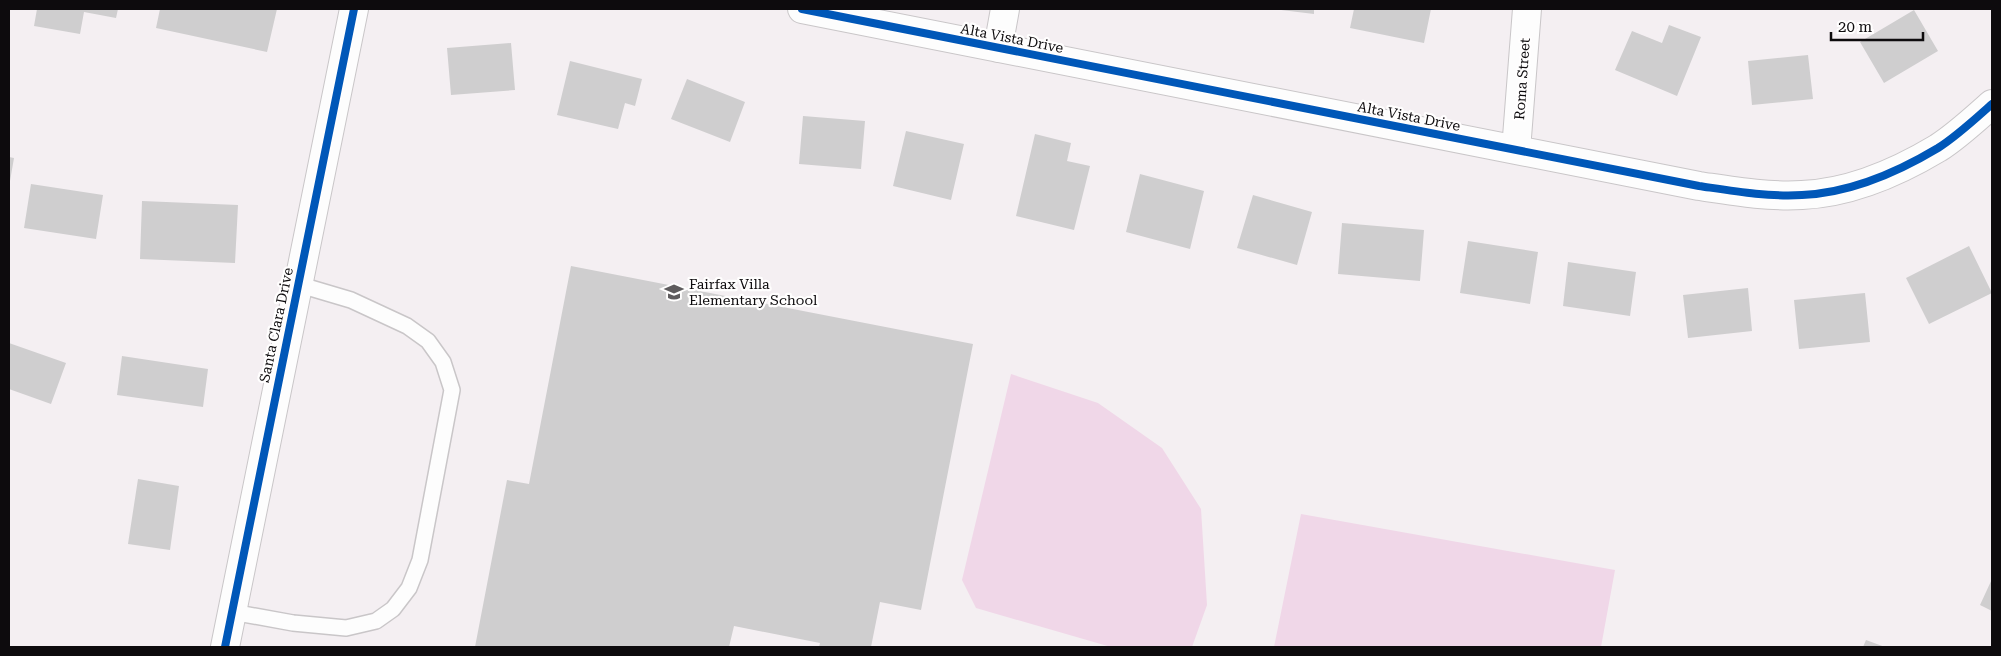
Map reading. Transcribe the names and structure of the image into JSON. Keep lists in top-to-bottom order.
{
  "streets": {
    "street": ["Alta Vista Drive", "Roma Street", "Santa Clara Drive"]
  },
  "crossings": [
    ["Alta Vista Drive", "Roma Street"]
  ],
  "places": {
    "school or university": ["Fairfax Villa Elementary School"]
  },
  "scale_bar": "20 m"
}
